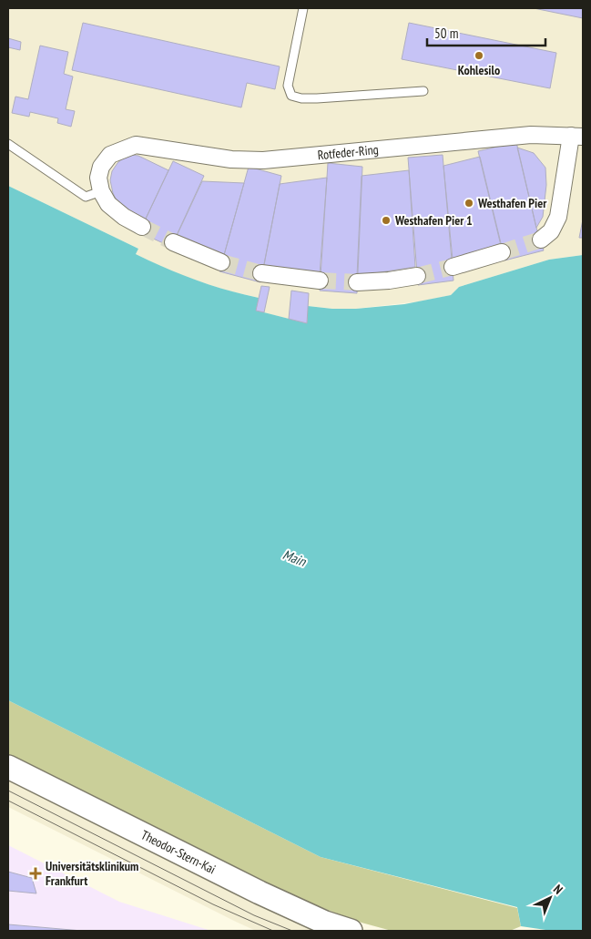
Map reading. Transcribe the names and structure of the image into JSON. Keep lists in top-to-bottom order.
{
  "streets": {
    "main road": ["Theodor-Stern-Kai"],
    "street": ["Rotfeder-Ring"]
  },
  "water": ["Main"],
  "places": {
    "other": ["Kohlesilo", "Westhafen Pier", "Westhafen Pier 1"],
    "health": ["Universitätsklinikum Frankfurt"]
  },
  "scale_bar": "50 m",
  "north": "top right"
}
